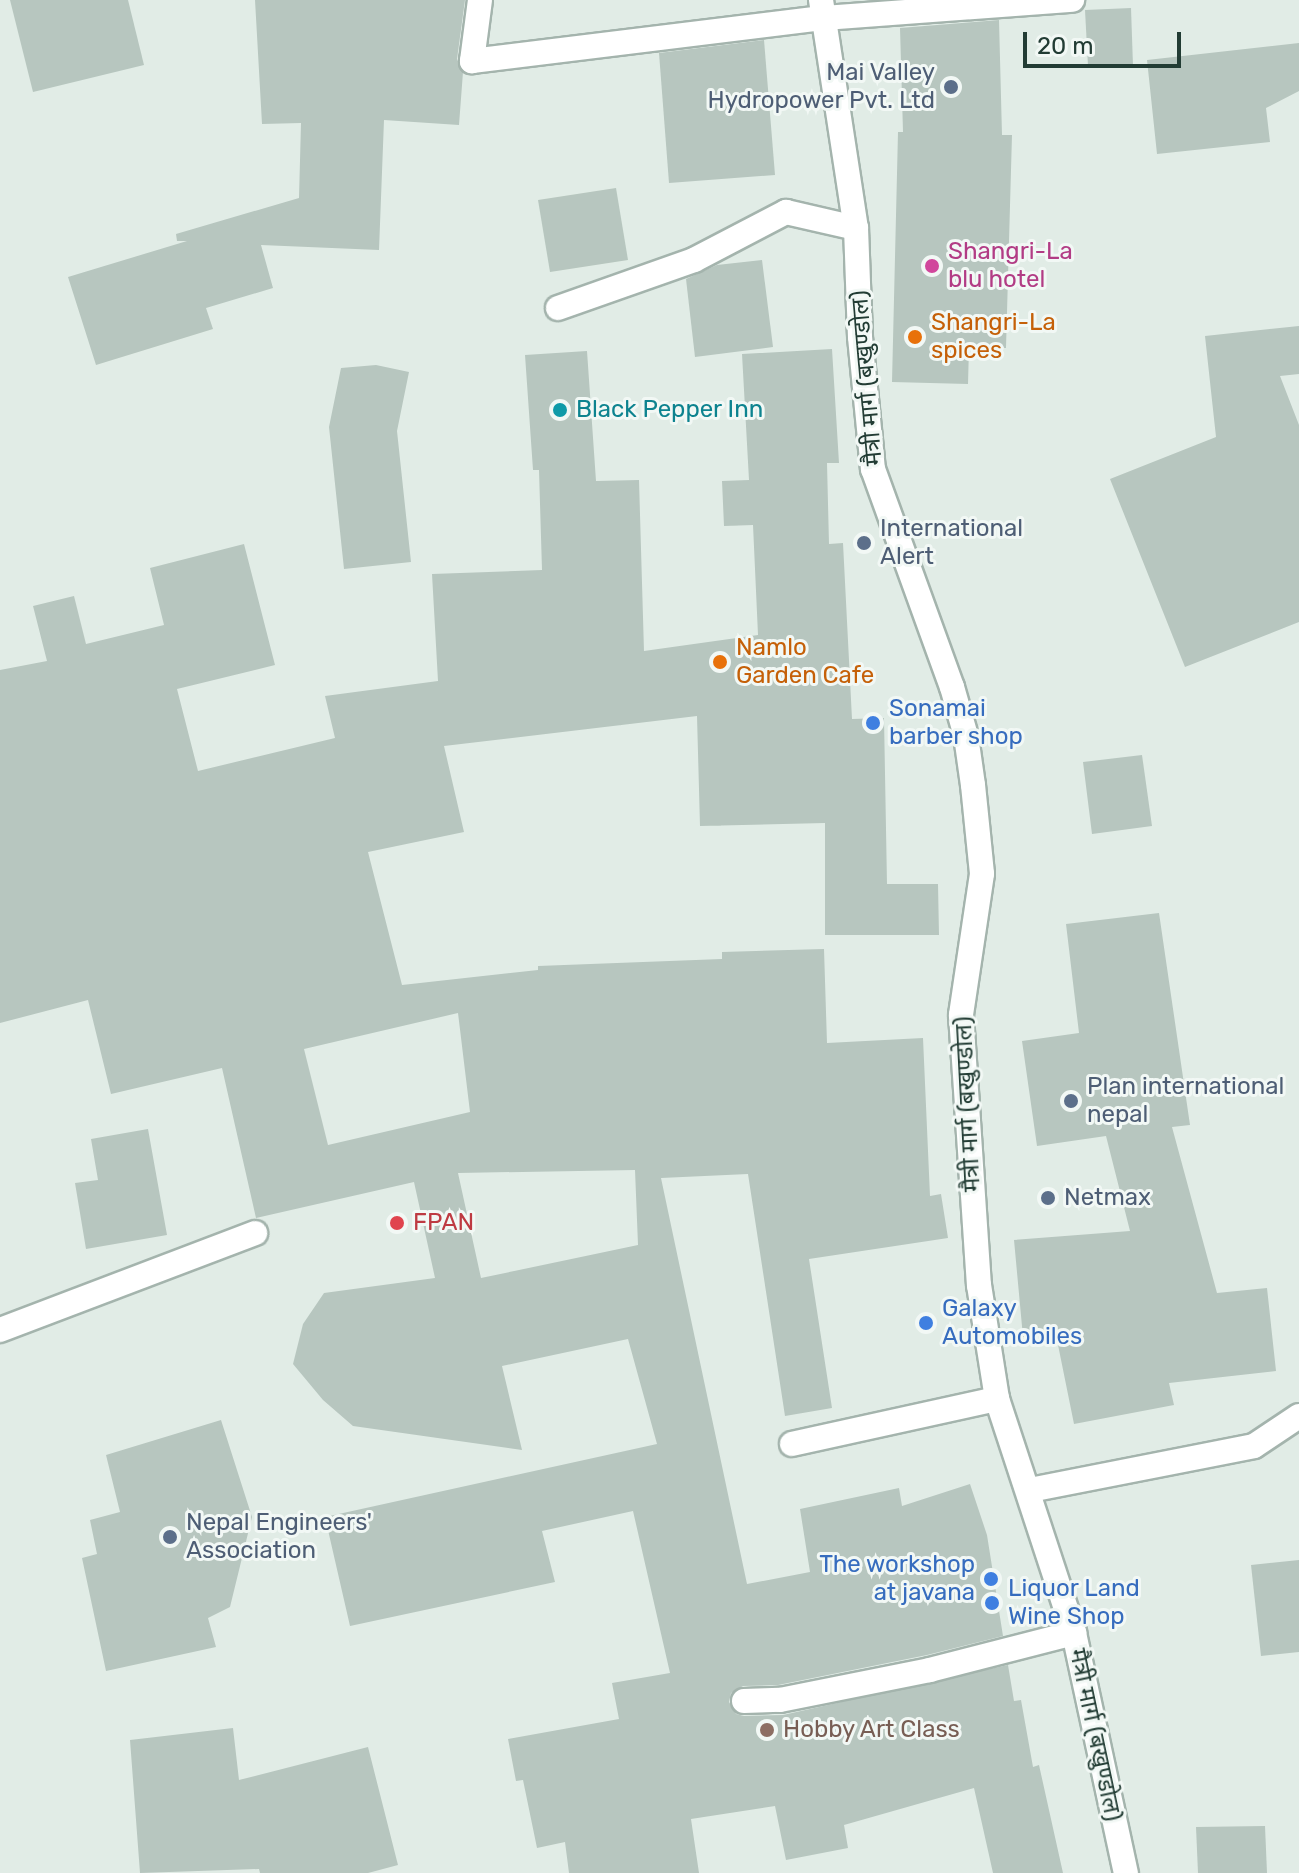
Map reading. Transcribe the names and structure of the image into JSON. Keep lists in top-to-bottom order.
{
  "streets": {
    "street": ["मैत्री मार्ग (बखुण्डोल)"]
  },
  "places": [
    "Mai Valley Hydropower Pvt. Ltd",
    "Shangri-La blu hotel",
    "Shangri-La spices",
    "Black Pepper Inn",
    "International Alert",
    "Namlo Garden Cafe",
    "Sonamai barber shop",
    "Plan international nepal",
    "Netmax",
    "FPAN",
    "Galaxy Automobiles",
    "Nepal Engineers' Association",
    "The workshop at javana",
    "Liquor Land Wine Shop",
    "Hobby Art Class"
  ],
  "scale_bar": "20 m"
}
